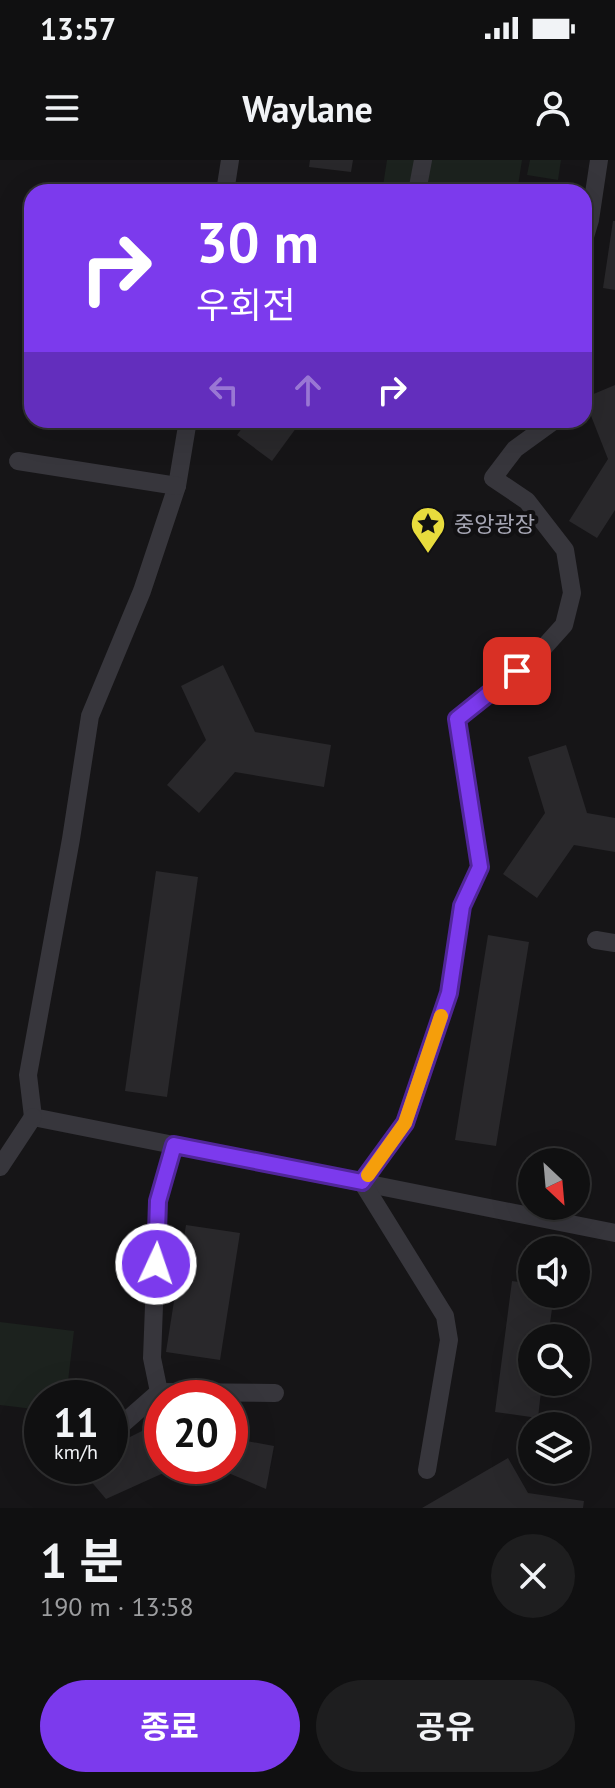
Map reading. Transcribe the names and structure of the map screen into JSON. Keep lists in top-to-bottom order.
{
  "places": {
    "place": ["중앙광장"]
  },
  "north": "bottom right",
  "page": {
    "status": "13:57",
    "header": "Waylane",
    "turn": ["30 m", "우회전"],
    "speed": "11 km/h",
    "limit": "20",
    "heading": ["1 분", "190 m · 13:58"],
    "buttons": ["종료", "공유"]
  }
}
